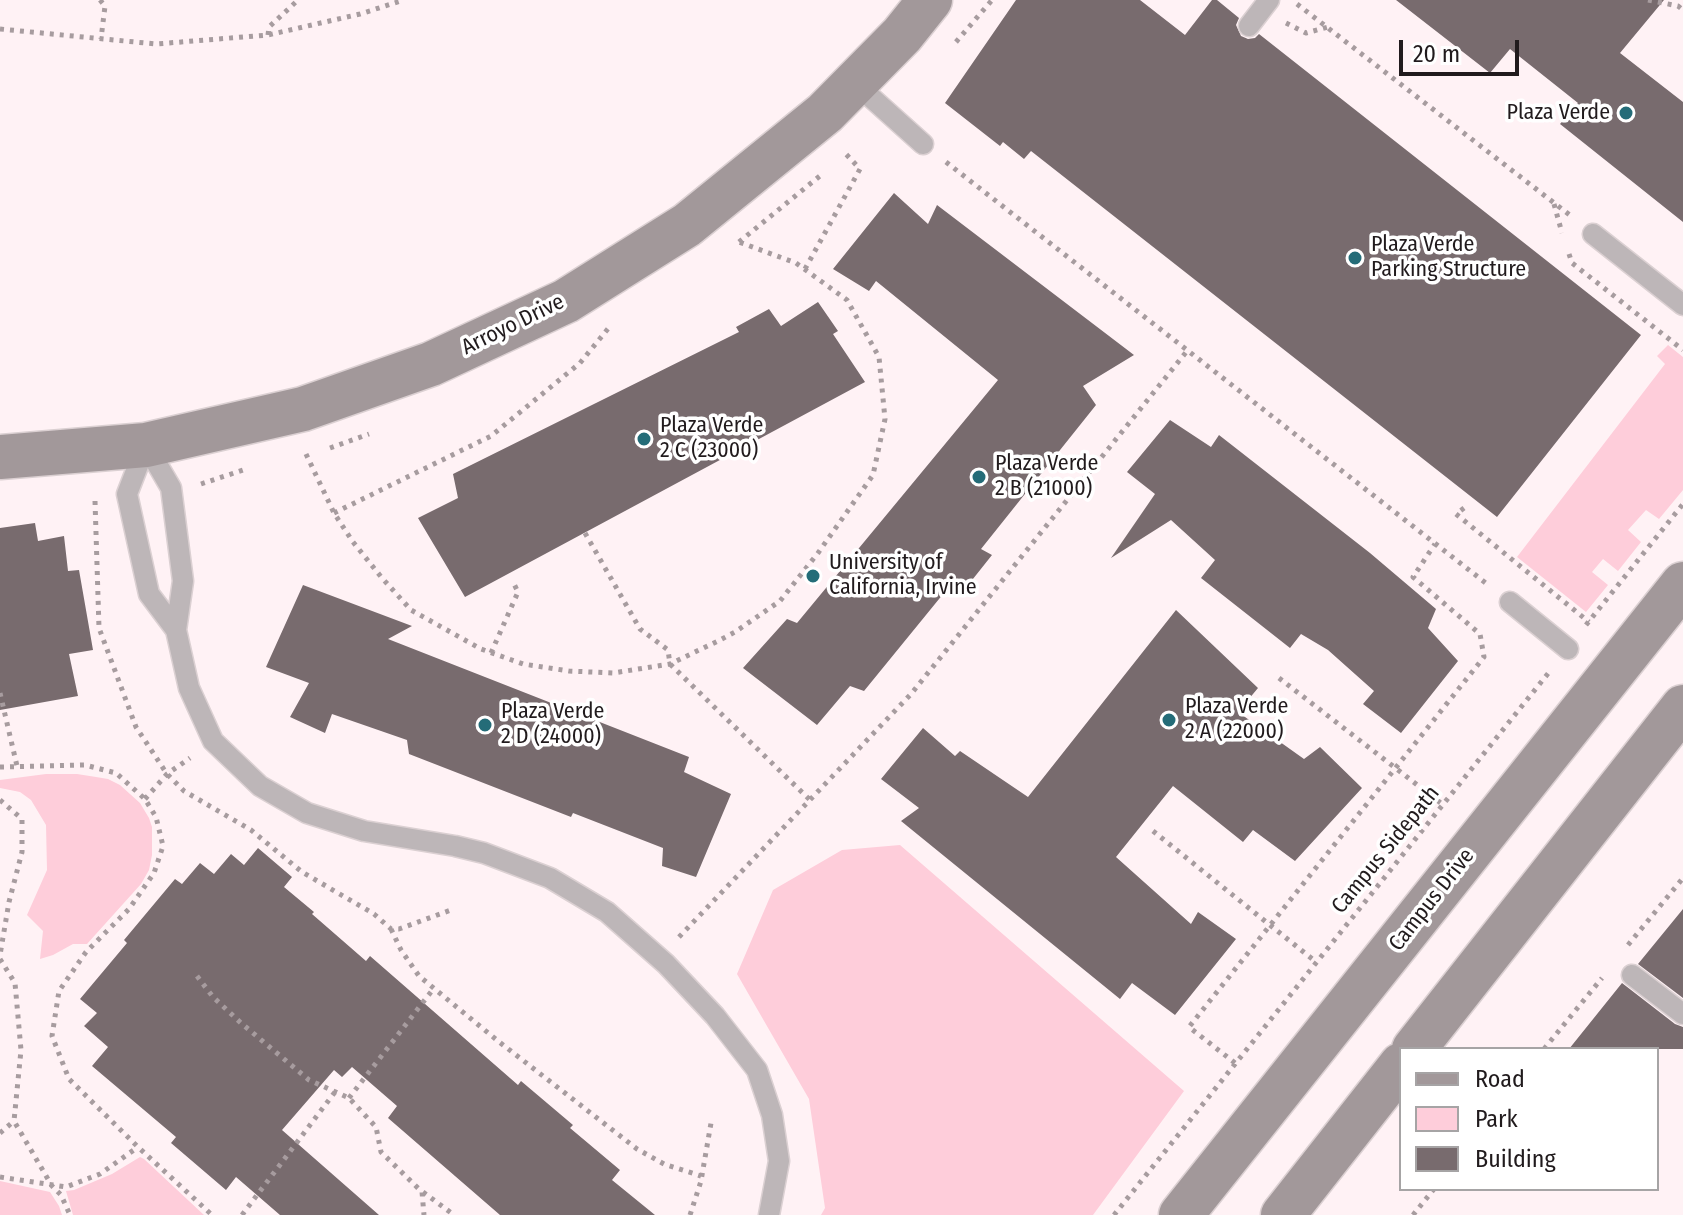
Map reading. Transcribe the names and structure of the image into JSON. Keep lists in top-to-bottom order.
{
  "streets": {
    "main road": ["Arroyo Drive", "Campus Drive"],
    "path": ["Campus Sidepath"]
  },
  "places": [
    "Plaza Verde",
    "Plaza Verde Parking Structure",
    "Plaza Verde 2 C (23000)",
    "Plaza Verde 2 B (21000)",
    "University of California, Irvine",
    "Plaza Verde 2 A (22000)",
    "Plaza Verde 2 D (24000)"
  ],
  "legend": ["Road", "Park", "Building"],
  "scale_bar": "20 m"
}
